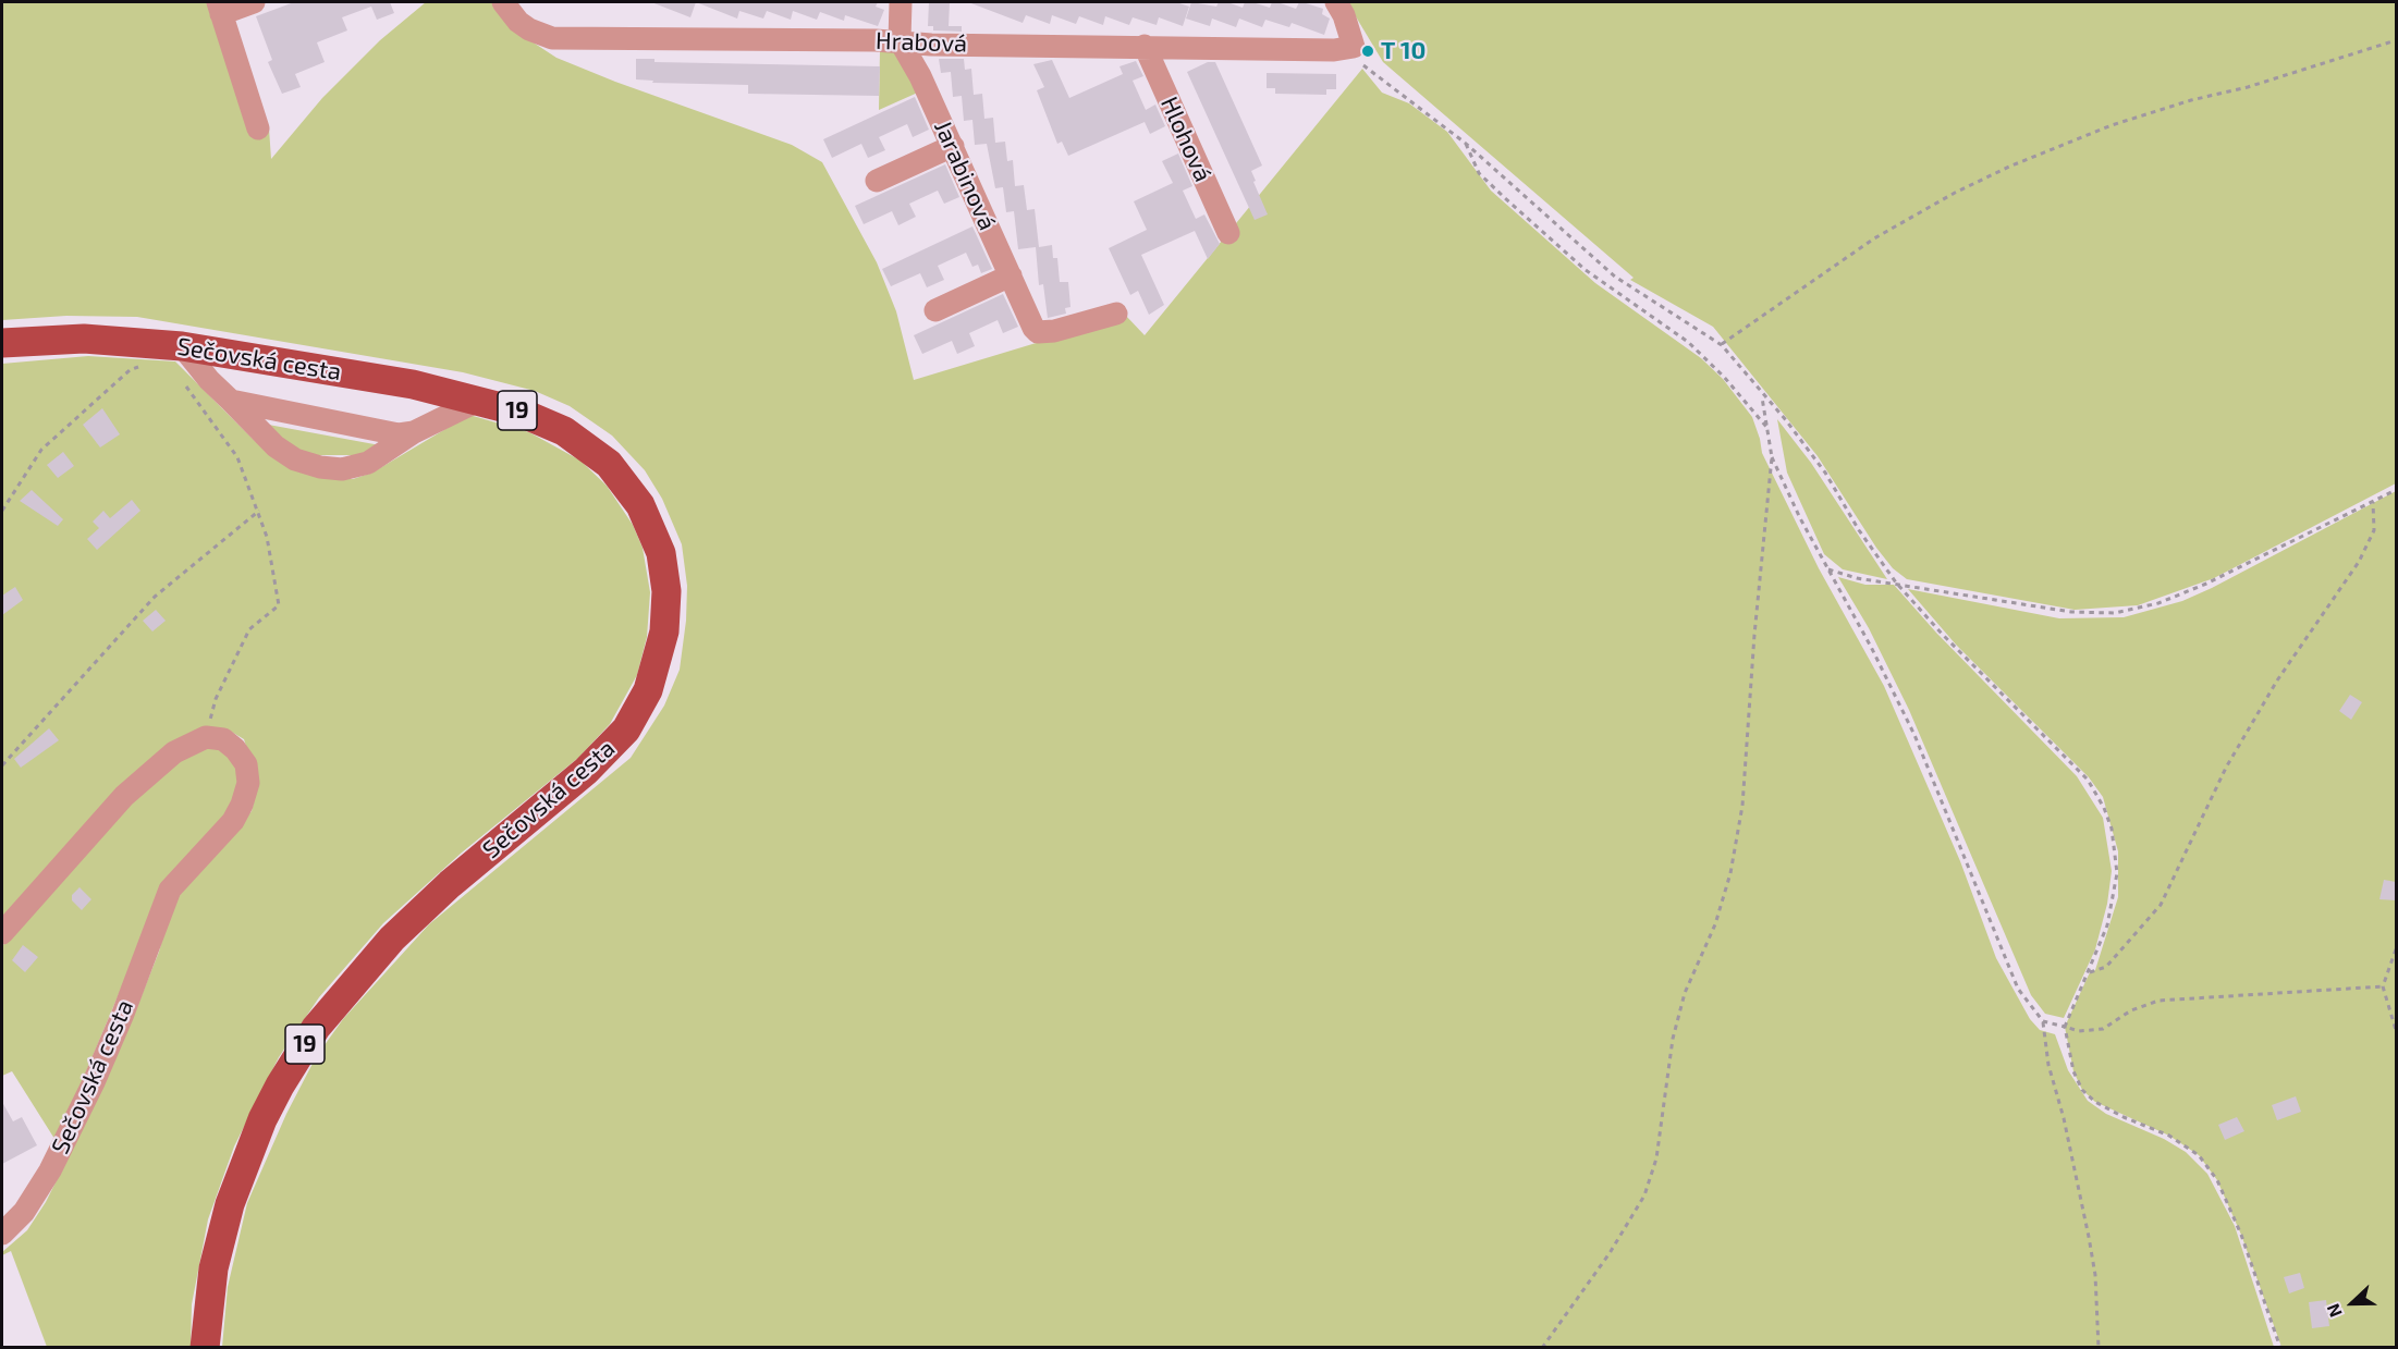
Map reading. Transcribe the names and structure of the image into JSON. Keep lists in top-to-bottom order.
{
  "streets": {
    "main road": ["Sečovská cesta", "19"],
    "street": ["Hrabová", "Hlohová", "Jarabinová"]
  },
  "crossings": [
    ["Hrabová", "Hlohová"],
    ["Hrabová", "Jarabinová"]
  ],
  "places": ["T 10"],
  "north": "left"
}
